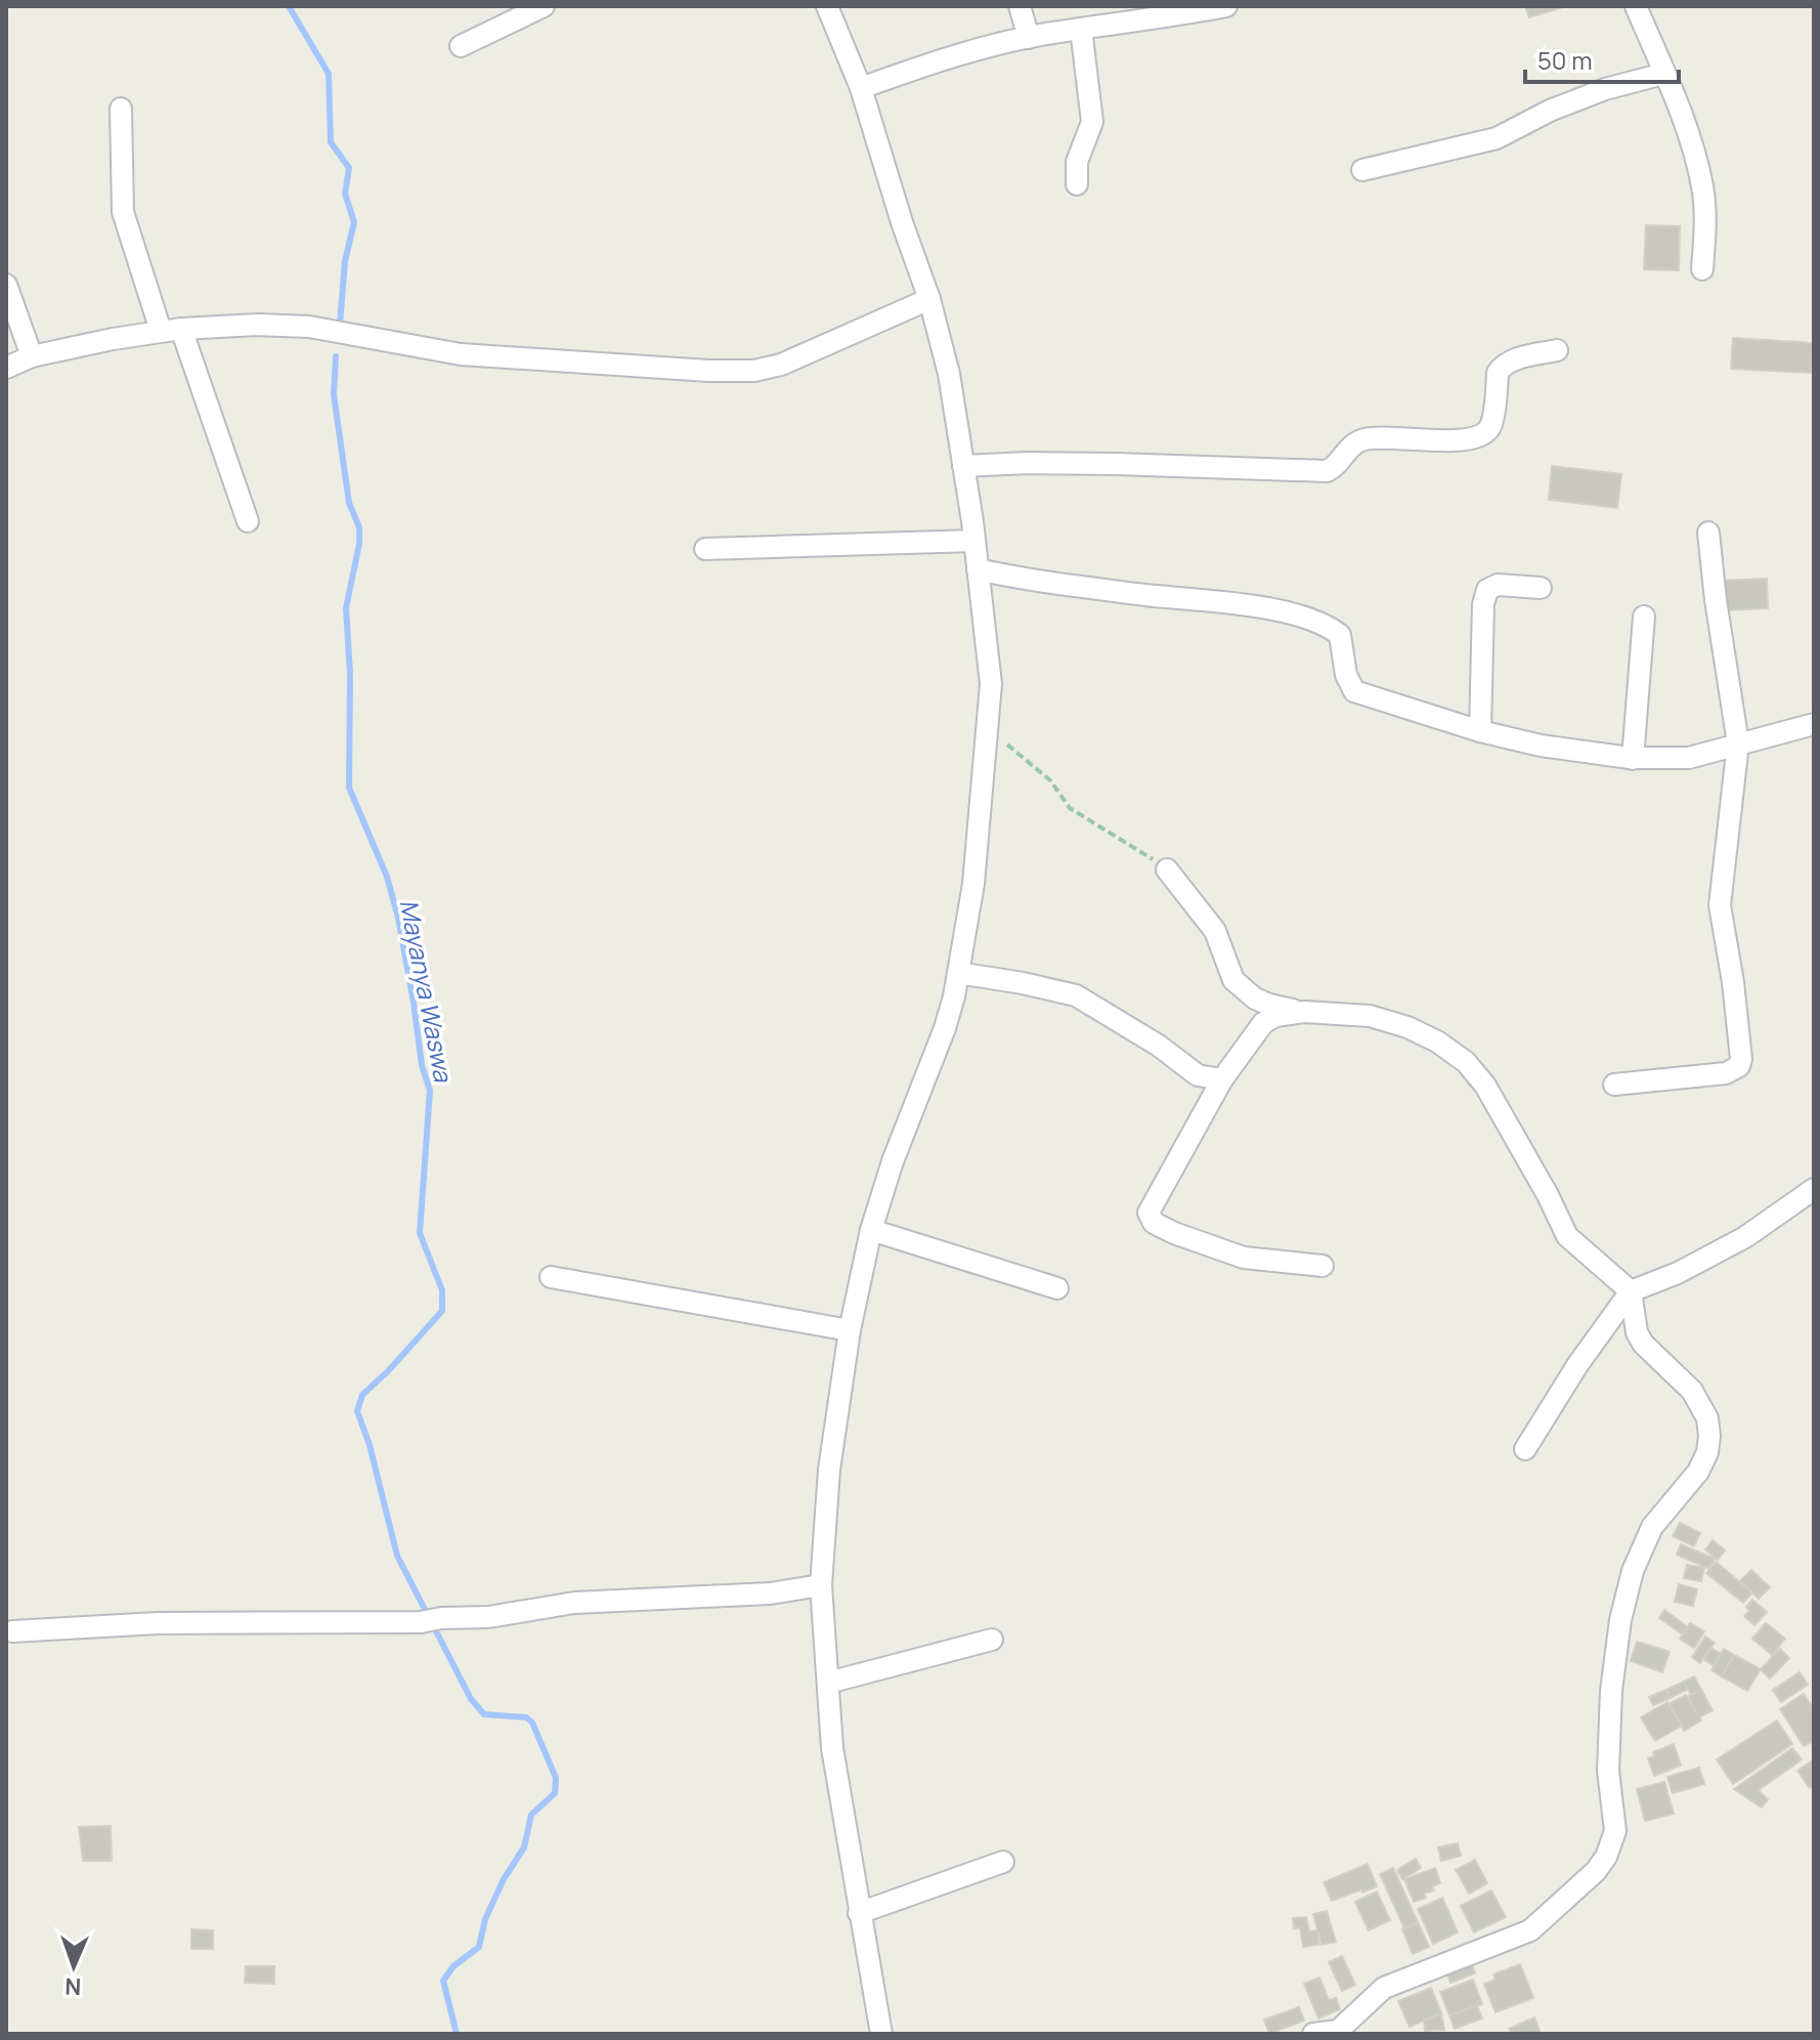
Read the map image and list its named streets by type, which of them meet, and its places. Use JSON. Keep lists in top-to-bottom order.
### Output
{
  "water": ["Mayanya Waswa"],
  "scale_bar": "50 m",
  "north": "bottom"
}
